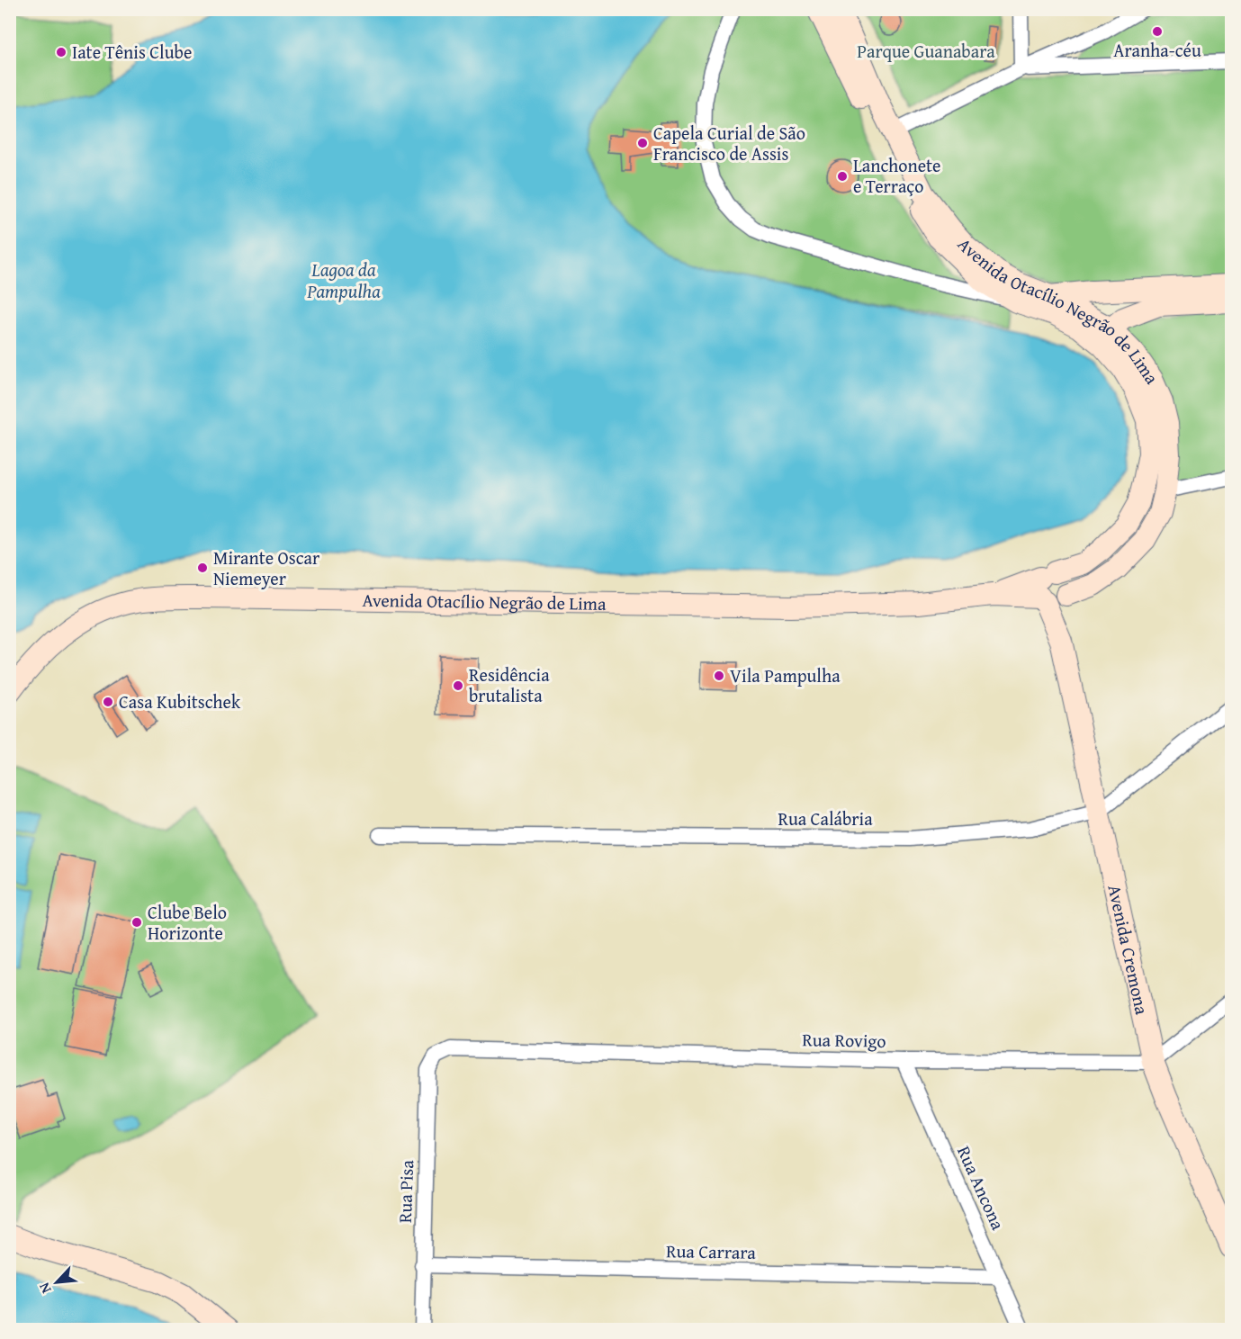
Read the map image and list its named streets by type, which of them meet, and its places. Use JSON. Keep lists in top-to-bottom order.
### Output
{
  "streets": {
    "street": [
      "Avenida Otacílio Negrão de Lima",
      "Rua Calábria",
      "Avenida Cremona",
      "Rua Rovigo",
      "Rua Ancona",
      "Rua Pisa",
      "Rua Carrara"
    ]
  },
  "crossings": [
    ["Avenida Otacílio Negrão de Lima", "Avenida Cremona"],
    ["Rua Calábria", "Avenida Cremona"],
    ["Avenida Cremona", "Rua Rovigo"],
    ["Rua Rovigo", "Rua Ancona"],
    ["Rua Rovigo", "Rua Pisa"],
    ["Rua Ancona", "Rua Carrara"],
    ["Rua Pisa", "Rua Carrara"]
  ],
  "water": ["Lagoa da Pampulha"],
  "parks": ["Parque Guanabara"],
  "places": [
    "Aranha-céu",
    "Iate Tênis Clube",
    "Capela Curial de São Francisco de Assis",
    "Lanchonete e Terraço",
    "Mirante Oscar Niemeyer",
    "Vila Pampulha",
    "Residência brutalista",
    "Casa Kubitschek",
    "Clube Belo Horizonte"
  ],
  "north": "bottom left"
}
